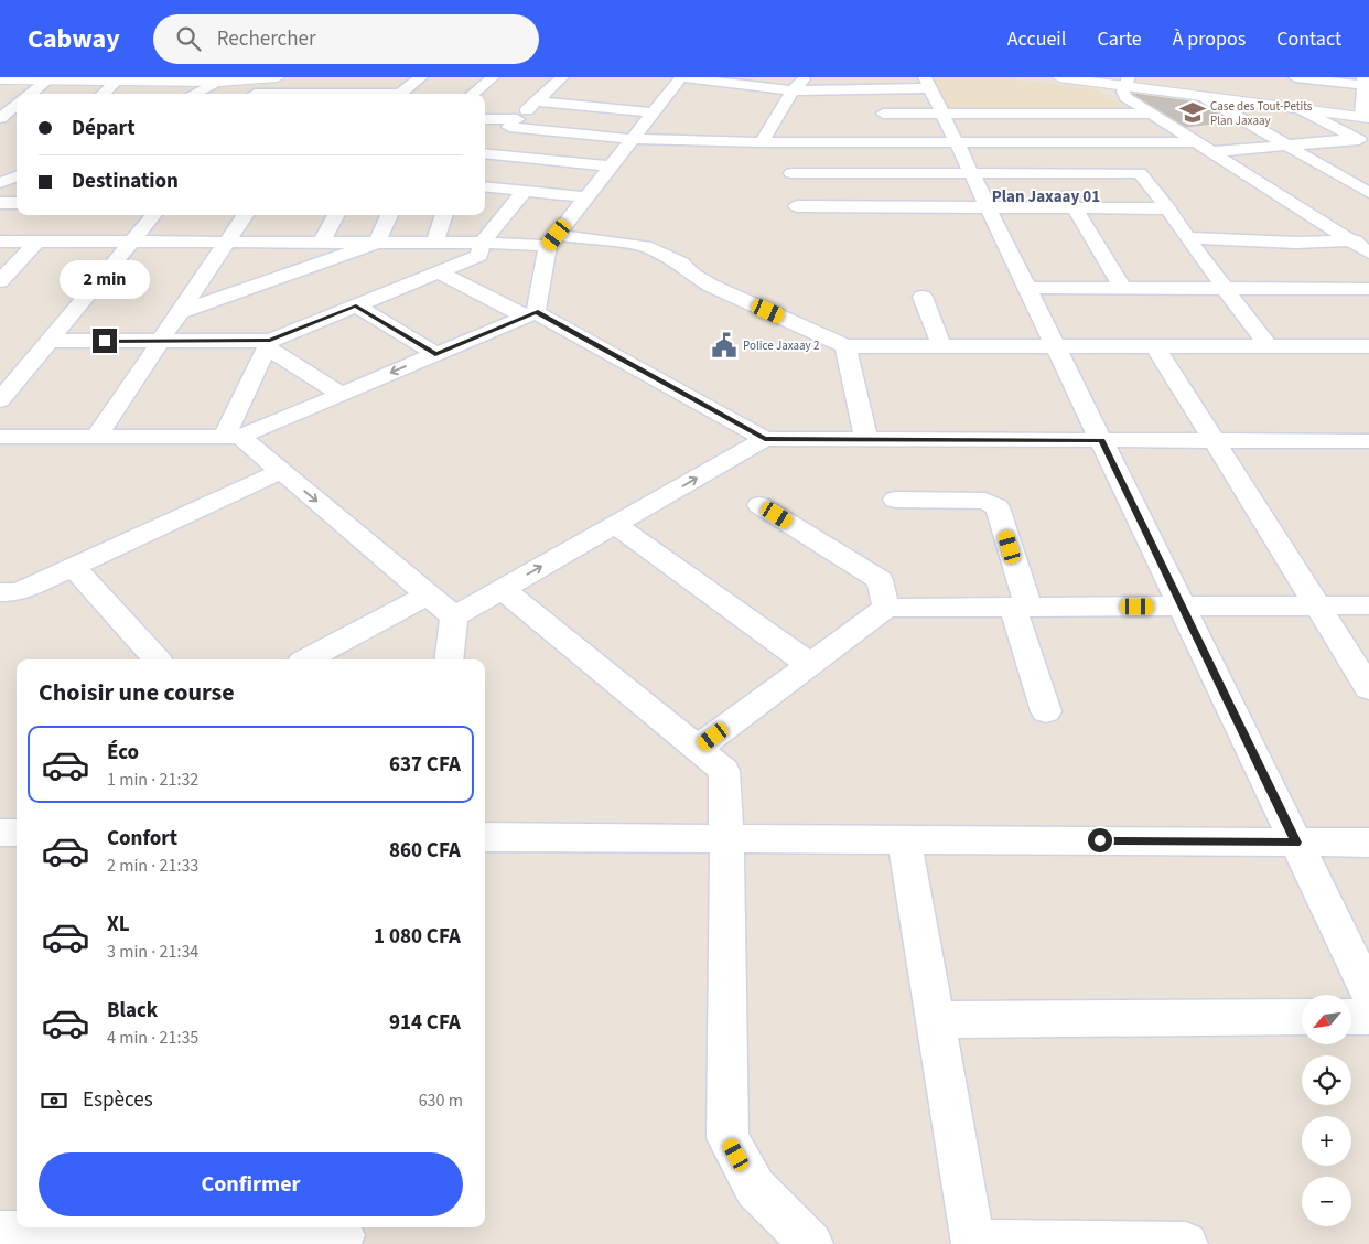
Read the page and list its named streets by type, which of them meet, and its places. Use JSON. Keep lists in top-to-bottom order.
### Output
{
  "districts": ["Plan Jaxaay 01"],
  "places": {
    "school or university": ["Case des Tout-Petits Plan Jaxaay"],
    "public building": ["Police Jaxaay 2"]
  },
  "north": "bottom left",
  "page": {
    "header": "Cabway",
    "search": "Rechercher",
    "nav": [
      "Accueil",
      "Carte",
      "À propos",
      "Contact"
    ],
    "banner": ["Départ", "Destination"],
    "bubble": "2 min",
    "heading": "Choisir une course",
    "list": [
      {
        "name": "Éco",
        "note": "1 min · 21:32",
        "value": "637 CFA"
      },
      {
        "name": "Confort",
        "note": "2 min · 21:33",
        "value": "860 CFA"
      },
      {
        "name": "XL",
        "note": "3 min · 21:34",
        "value": "1 080 CFA"
      },
      {
        "name": "Black",
        "note": "4 min · 21:35",
        "value": "914 CFA"
      }
    ],
    "map_buttons": ["+", "−"],
    "pay": ["Espèces", "630 m"],
    "buttons": "Confirmer"
  }
}
